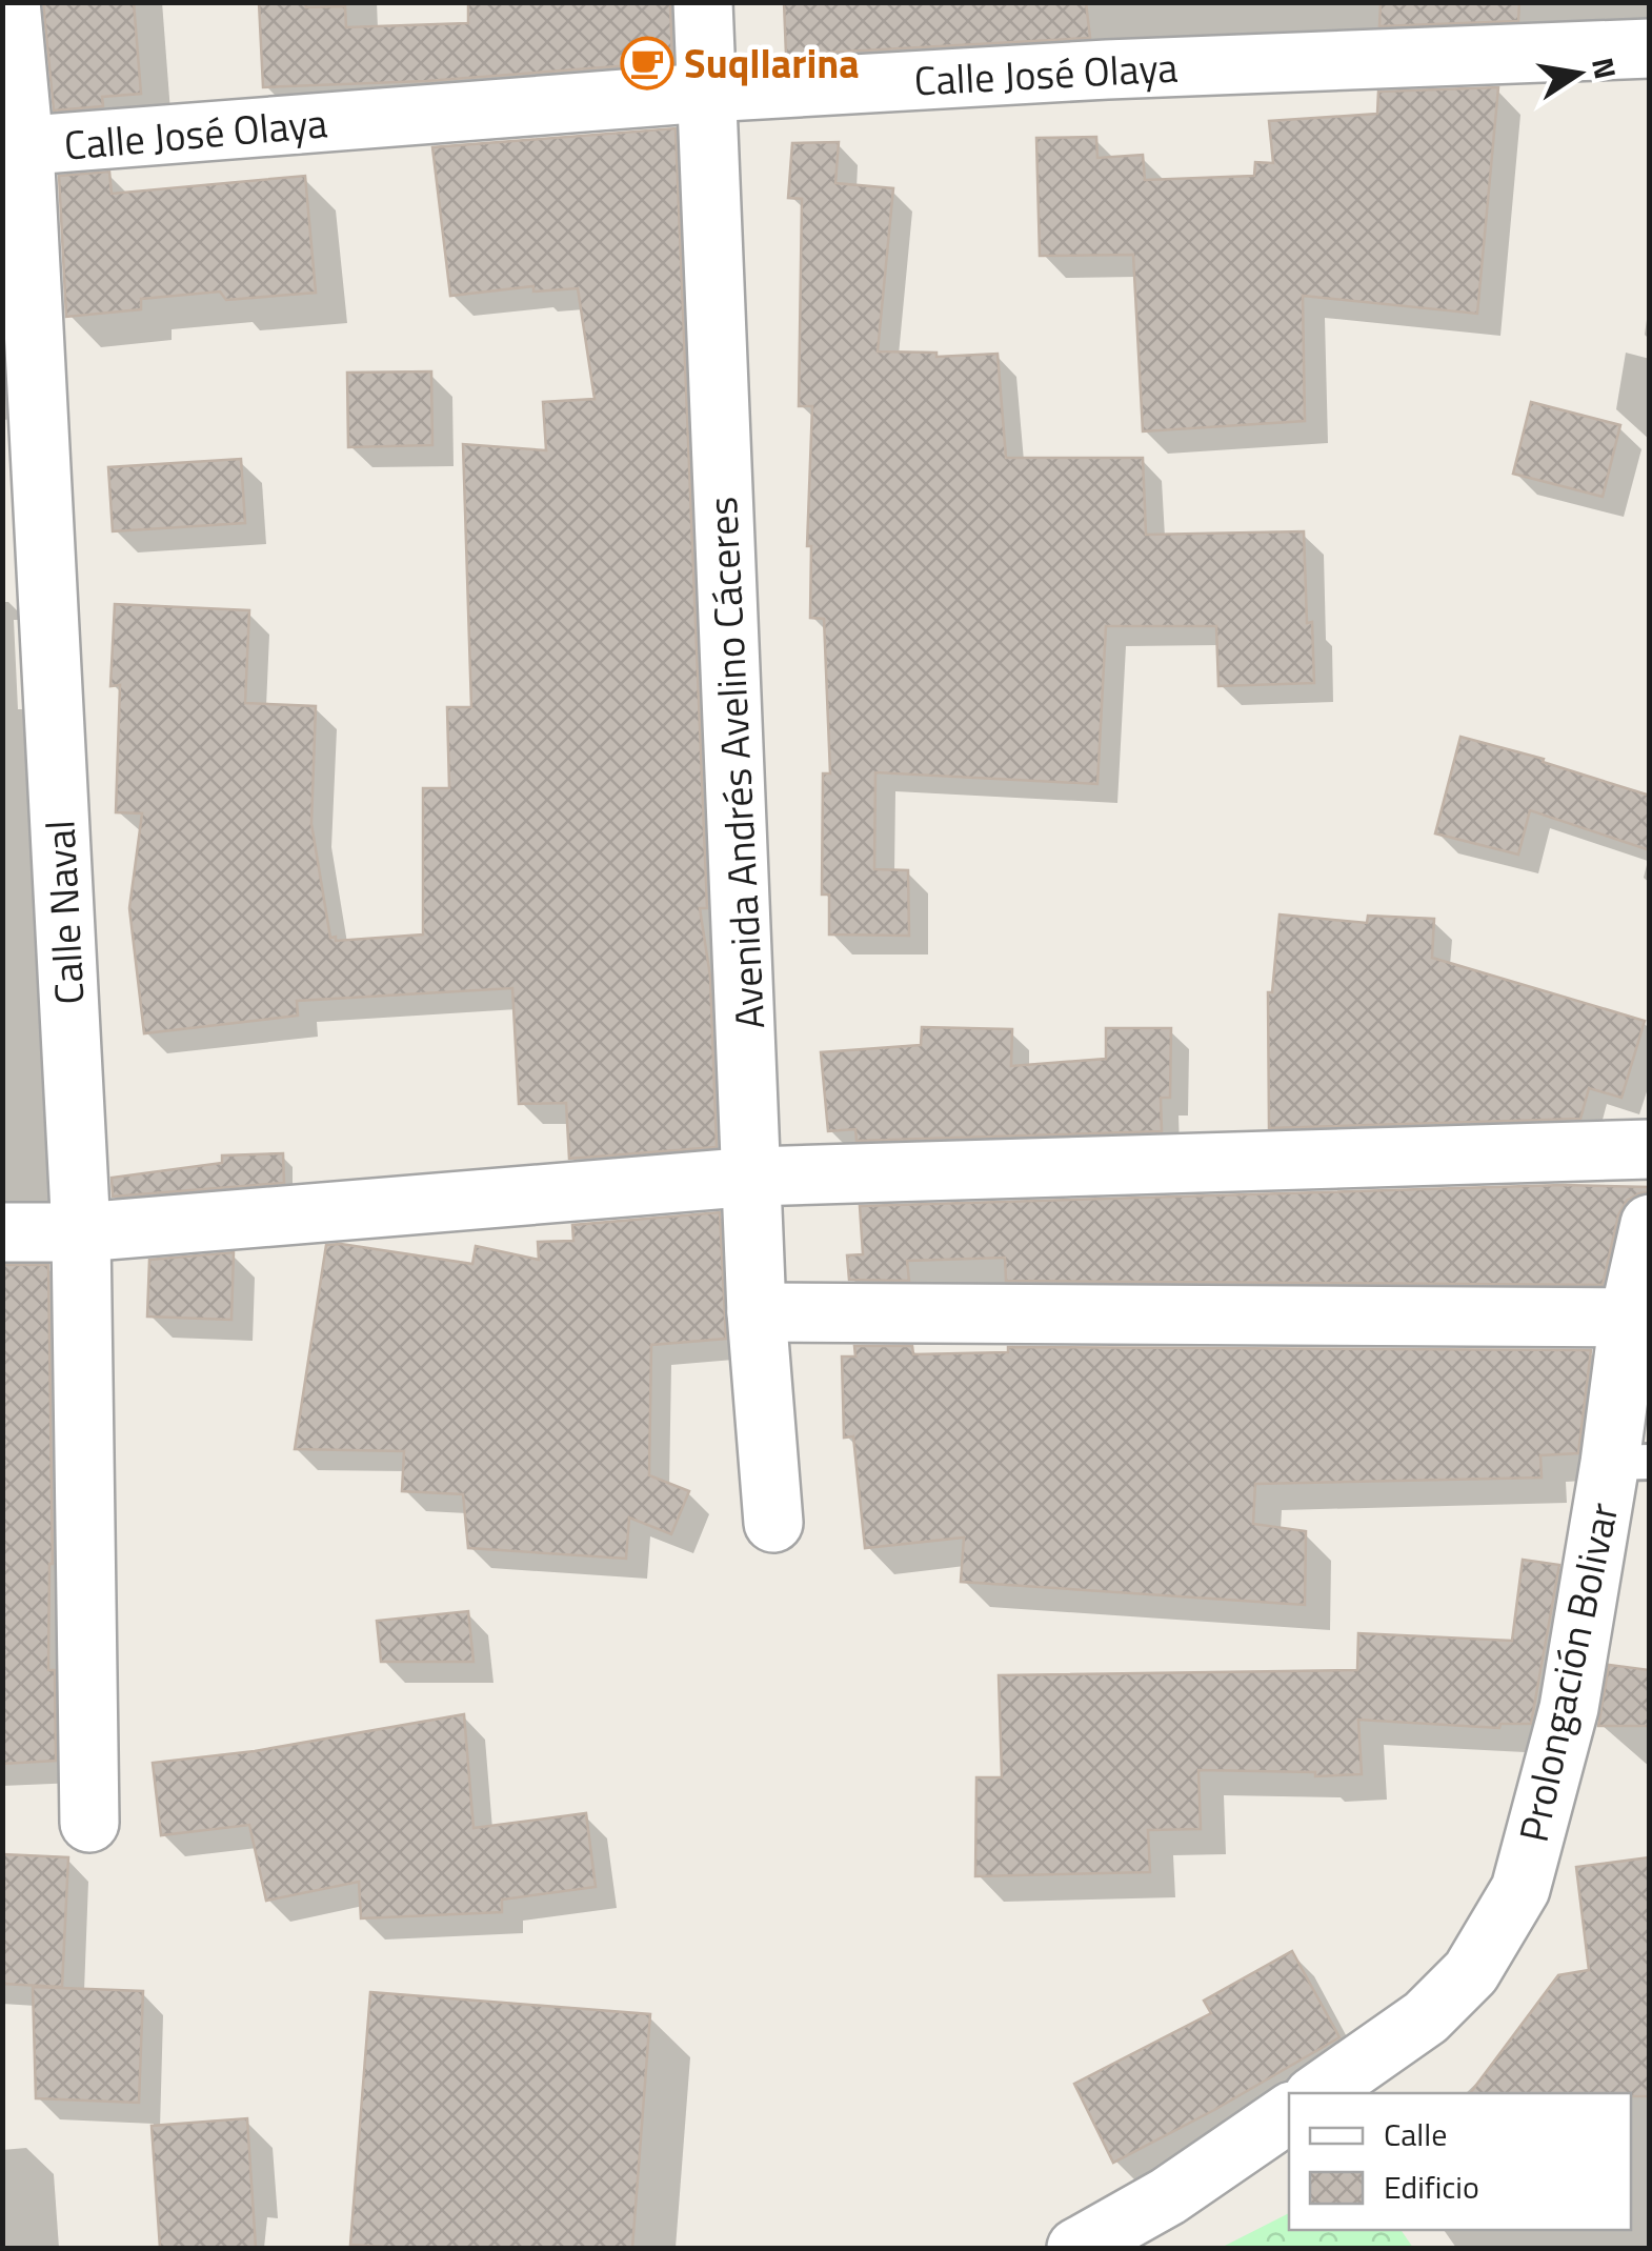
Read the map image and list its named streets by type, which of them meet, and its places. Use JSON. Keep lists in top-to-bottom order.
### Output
{
  "streets": {
    "street": [
      "Calle José Olaya",
      "Avenida Andrés Avelino Cáceres",
      "Calle Naval",
      "Prolongación Bolivar"
    ]
  },
  "crossings": [
    ["Calle José Olaya", "Avenida Andrés Avelino Cáceres"],
    ["Calle José Olaya", "Calle Naval"]
  ],
  "places": {
    "cafe": ["Suqllarina"]
  },
  "legend": ["Calle", "Edificio"],
  "north": "right"
}
